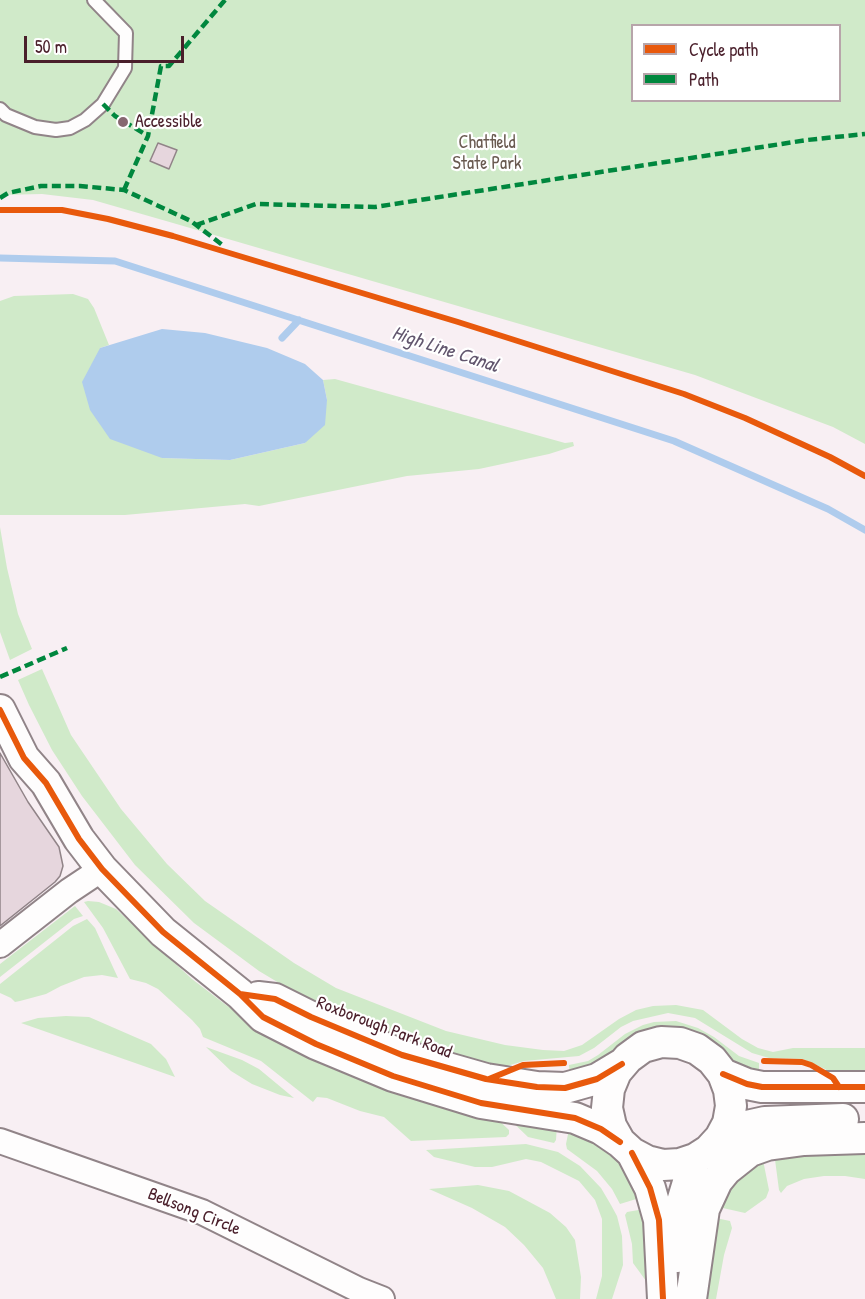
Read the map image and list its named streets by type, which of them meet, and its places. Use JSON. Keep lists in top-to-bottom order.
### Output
{
  "streets": {
    "street": ["Roxborough Park Road", "Bellsong Circle"]
  },
  "water": ["High Line Canal"],
  "parks": ["Chatfield State Park"],
  "places": ["Accessible"],
  "legend": ["Cycle path", "Path"],
  "scale_bar": "50 m"
}
